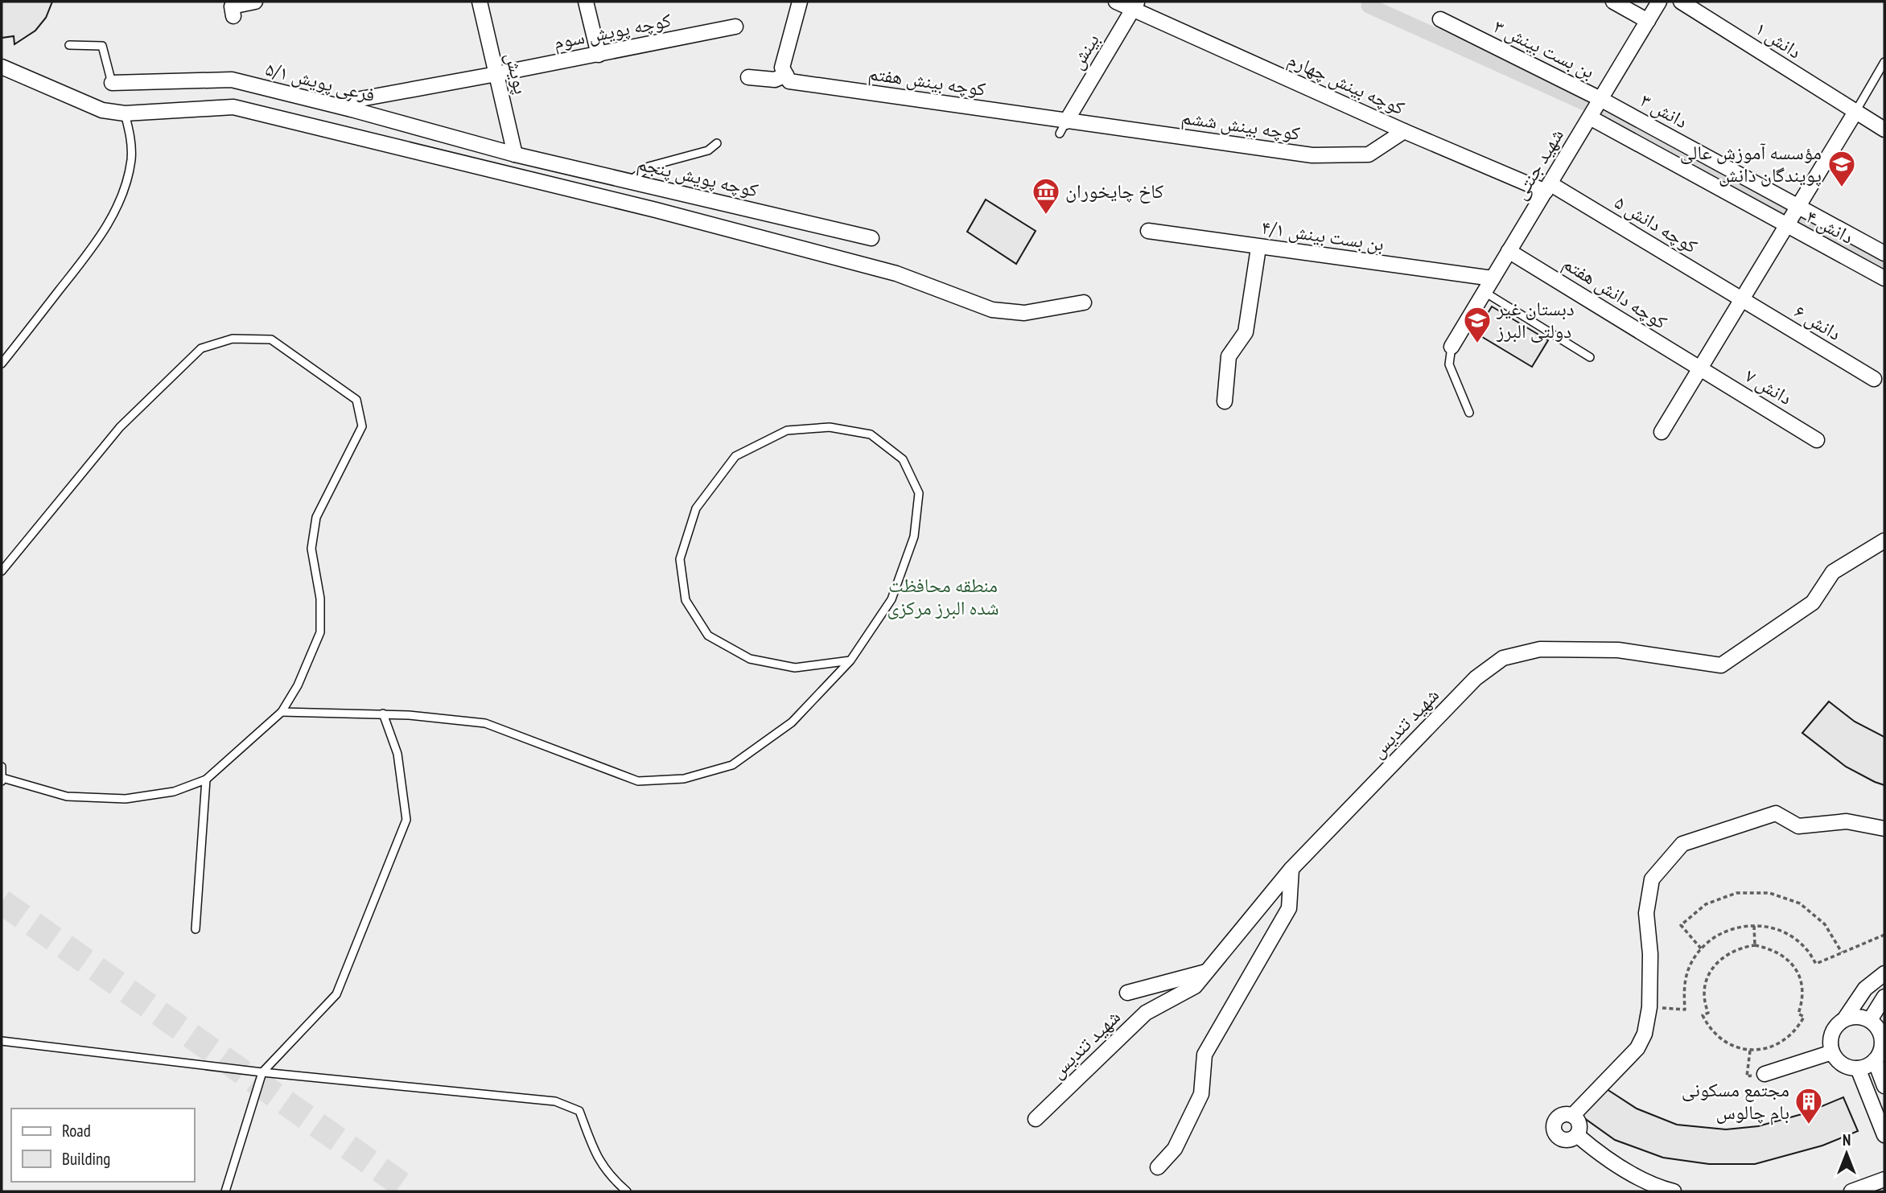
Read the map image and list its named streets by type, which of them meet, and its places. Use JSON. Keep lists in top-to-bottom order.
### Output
{
  "streets": {
    "street": [
      "کوچه پویش سوم",
      "دانش ۱",
      "بن بست بینش ۳",
      "بینش",
      "پویش",
      "کوچه بینش هفتم",
      "فرعی پویش ۵/۱",
      "کوچه بینش چهارم",
      "دانش ۳",
      "کوچه بینش ششم",
      "شهید جنتی",
      "کوچه پویش پنجم",
      "کوچه دانش ۵",
      "دانش ۴",
      "بن بست بینش ۴/۱",
      "کوچه دانش هفتم",
      "دانش ۶",
      "دانش ۷",
      "شهید تندیس"
    ]
  },
  "crossings": [
    ["کوچه پویش سوم", "پویش"],
    ["کوچه پویش سوم", "فرعی پویش ۵/۱"],
    ["بن بست بینش ۳", "دانش ۳"],
    ["بن بست بینش ۳", "شهید جنتی"],
    ["بینش", "کوچه بینش هفتم"],
    ["بینش", "کوچه بینش چهارم"],
    ["بینش", "کوچه بینش ششم"],
    ["پویش", "فرعی پویش ۵/۱"],
    ["پویش", "کوچه پویش پنجم"],
    ["کوچه بینش هفتم", "کوچه بینش ششم"],
    ["فرعی پویش ۵/۱", "کوچه پویش پنجم"],
    ["کوچه بینش چهارم", "کوچه بینش ششم"],
    ["کوچه بینش چهارم", "شهید جنتی"],
    ["کوچه بینش چهارم", "کوچه دانش ۵"],
    ["دانش ۳", "شهید جنتی"],
    ["دانش ۳", "دانش ۴"],
    ["شهید جنتی", "کوچه دانش ۵"],
    ["شهید جنتی", "بن بست بینش ۴/۱"],
    ["شهید جنتی", "کوچه دانش هفتم"],
    ["کوچه دانش ۵", "دانش ۶"],
    ["کوچه دانش هفتم", "دانش ۷"]
  ],
  "parks": ["منطقه محافظت شده البرز مرکزی"],
  "places": {
    "school or university": ["مؤسسه آموزش عالی پویندگان دانش", "دبستان غیر دولتی البرز"],
    "museum": ["کاخ چایخوران"],
    "building": ["مجتمع مسکونی بام چالوس"]
  },
  "legend": ["Road", "Building"],
  "north": "top"
}
